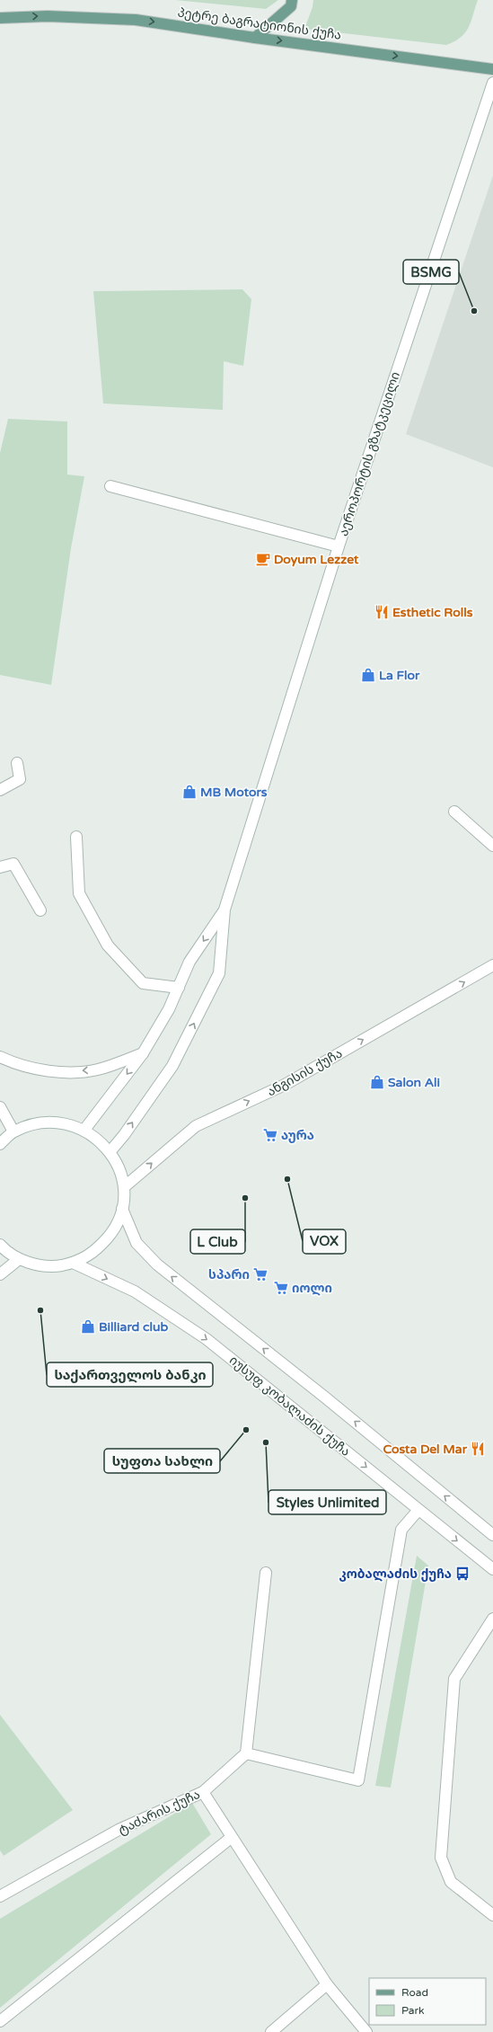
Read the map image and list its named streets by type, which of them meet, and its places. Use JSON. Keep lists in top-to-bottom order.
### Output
{
  "streets": {
    "main road": [
      "პეტრე ბაგრატიონის ქუჩა",
      "აეროპორტის გზატკეცილი",
      "ანგისის ქუჩა",
      "იუსუფ კობალაძის ქუჩა",
      "ტაძარის ქუჩა"
    ]
  },
  "one_way": ["პეტრე ბაგრატიონის ქუჩა", "ანგისის ქუჩა"],
  "places": {
    "other": [
      "BSMG",
      "VOX",
      "L Club",
      "საქართველოს ბანკი",
      "სუფთა სახლი",
      "Styles Unlimited"
    ],
    "cafe": ["Doyum Lezzet"],
    "restaurant": ["Esthetic Rolls", "Costa Del Mar"],
    "shop": [
      "La Flor",
      "MB Motors",
      "Salon Ali",
      "Billiard club"
    ],
    "supermarket": ["აურა", "სპარი", "იოლი"],
    "bus stop": ["კობალაძის ქუჩა"]
  },
  "legend": ["Road", "Park"]
}
